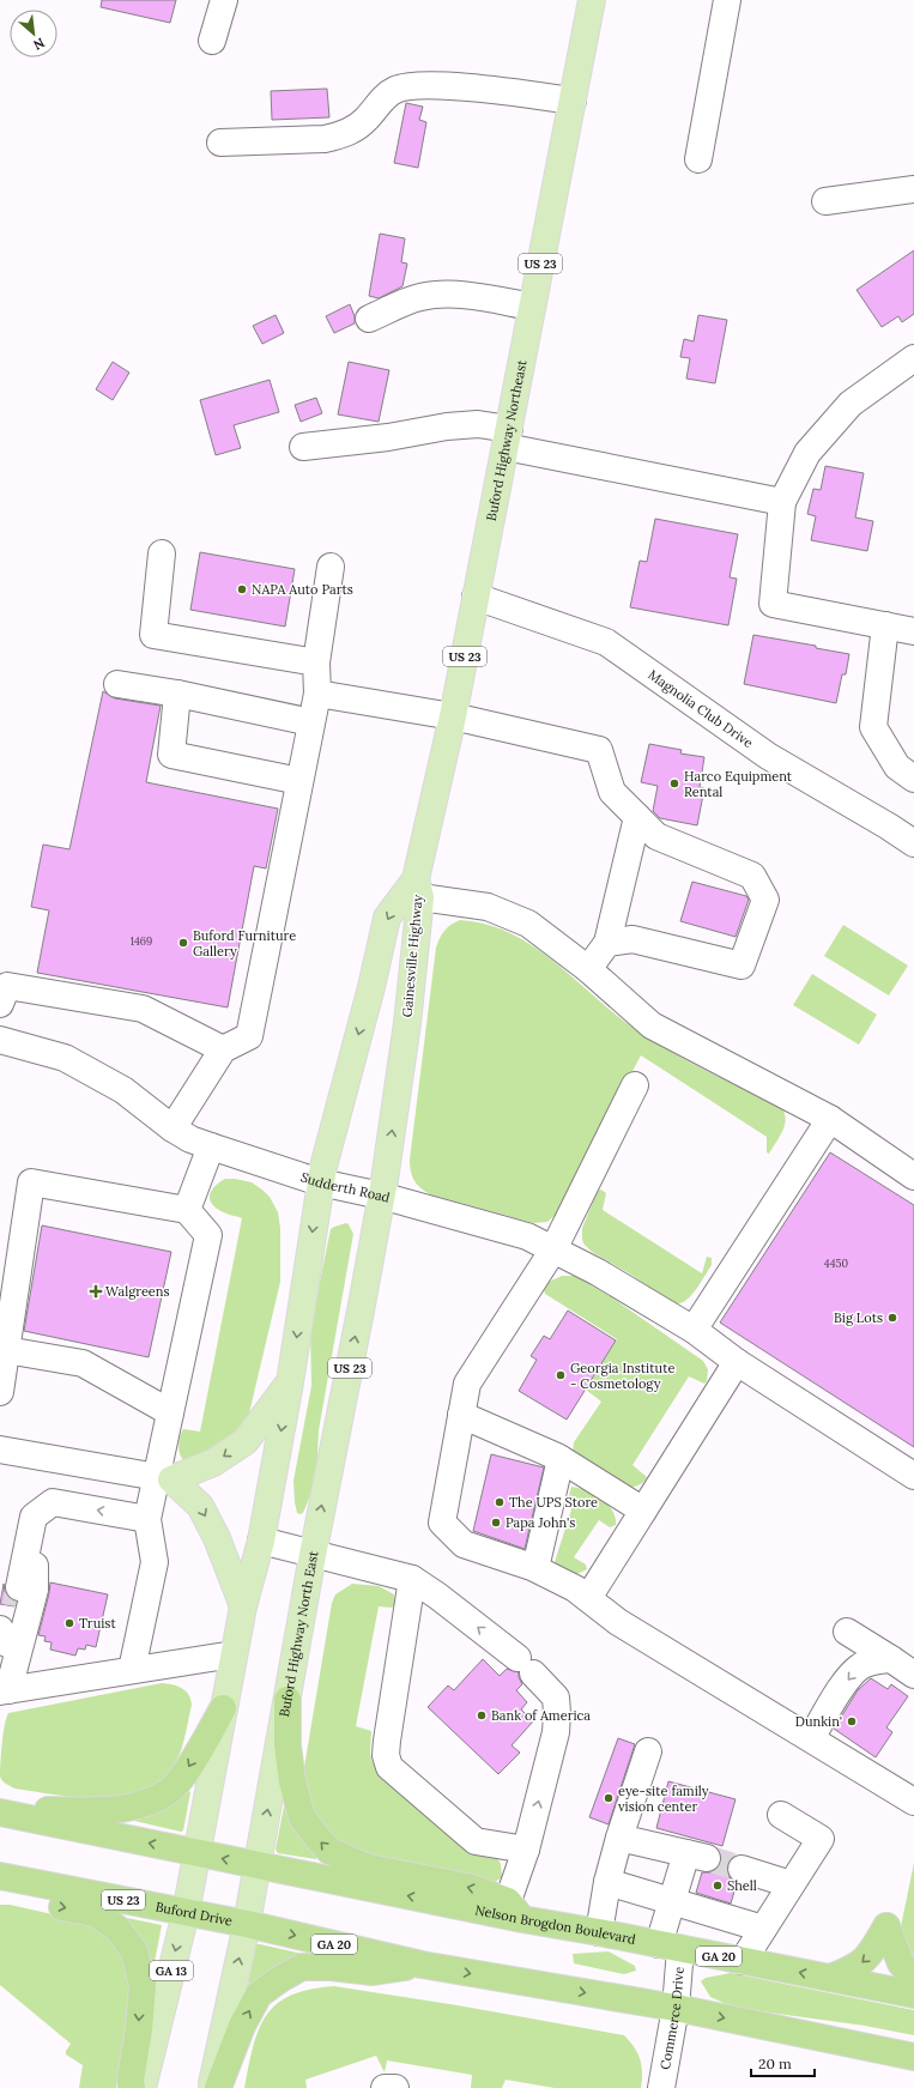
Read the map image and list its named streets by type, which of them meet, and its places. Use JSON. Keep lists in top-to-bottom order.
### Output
{
  "streets": {
    "highway": [
      "US 23",
      "Buford Drive",
      "Nelson Brogdon Boulevard",
      "GA 20"
    ],
    "main road": [
      "Buford Highway Northeast",
      "Gainesville Highway",
      "Buford Highway North East",
      "GA 13"
    ],
    "street": ["Magnolia Club Drive", "Sudderth Road", "Commerce Drive"]
  },
  "crossings": [
    ["US 23", "Gainesville Highway"],
    ["US 23", "Sudderth Road"],
    ["US 23", "Nelson Brogdon Boulevard"],
    ["US 23", "GA 13"],
    ["Buford Highway Northeast", "Magnolia Club Drive"],
    ["Buford Highway Northeast", "Gainesville Highway"],
    ["Gainesville Highway", "Sudderth Road"],
    ["Gainesville Highway", "Buford Highway North East"],
    ["Sudderth Road", "Buford Highway North East"],
    ["Buford Highway North East", "Buford Drive"],
    ["Buford Highway North East", "Nelson Brogdon Boulevard"],
    ["Buford Highway North East", "GA 20"],
    ["Buford Drive", "GA 20"],
    ["Buford Drive", "GA 13"],
    ["Nelson Brogdon Boulevard", "GA 13"],
    ["Nelson Brogdon Boulevard", "Commerce Drive"],
    ["GA 20", "Commerce Drive"]
  ],
  "places": {
    "other": [
      "NAPA Auto Parts",
      "Harco Equipment Rental",
      "Buford Furniture Gallery",
      "Big Lots",
      "Georgia Institute - Cosmetology",
      "The UPS Store",
      "Papa John's",
      "Truist",
      "Bank of America",
      "Dunkin'",
      "eye-site family vision center",
      "Shell"
    ],
    "health": ["Walgreens"]
  },
  "house_numbers": ["1469", "4450"],
  "scale_bar": "20 m",
  "north": "bottom right"
}
